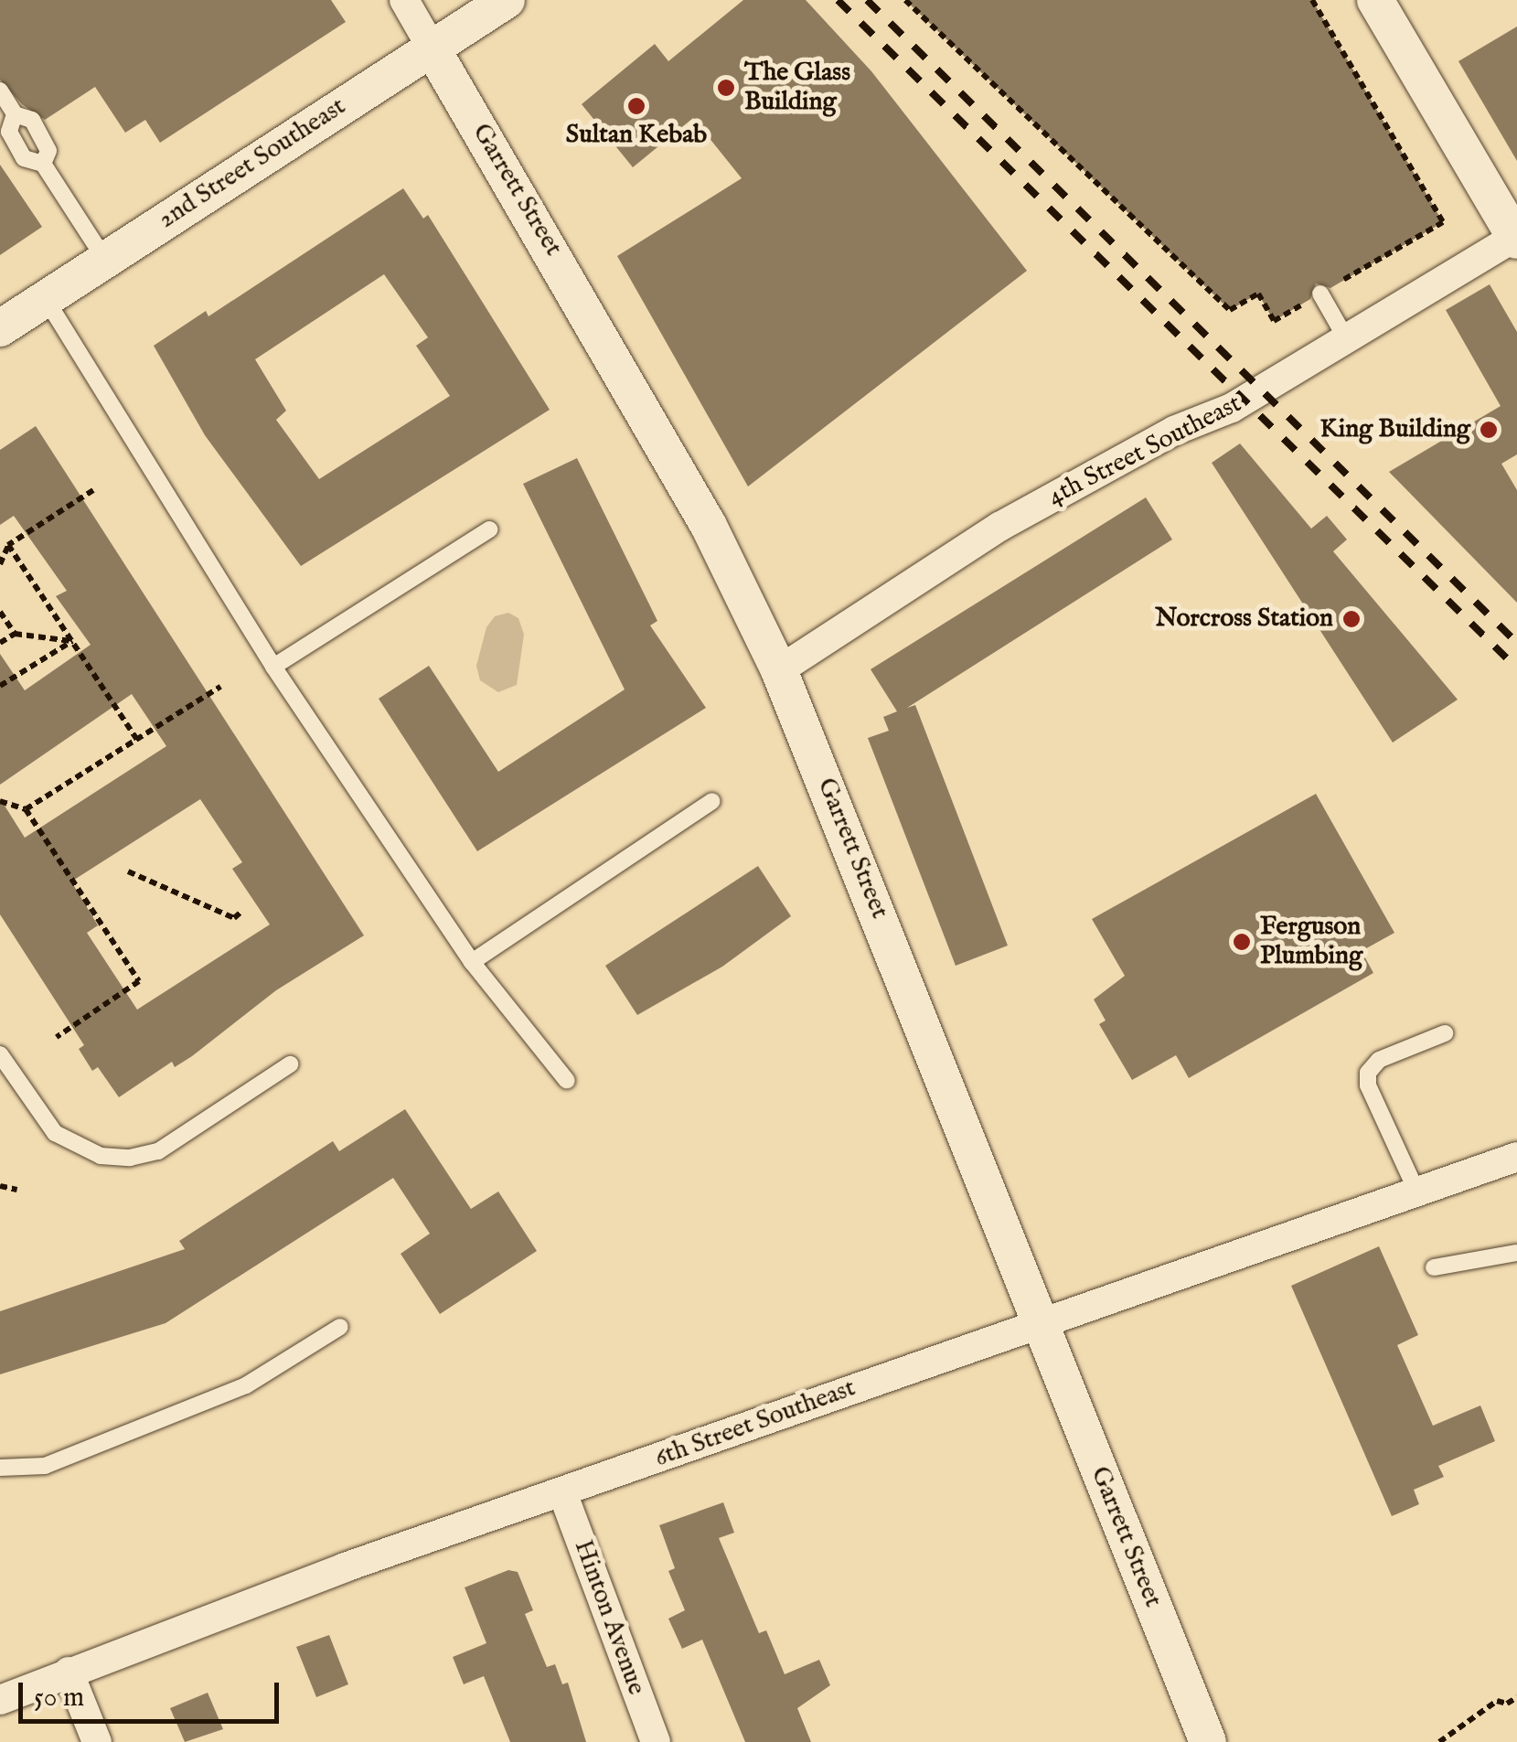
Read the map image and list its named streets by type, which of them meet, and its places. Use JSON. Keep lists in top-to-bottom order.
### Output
{
  "streets": {
    "street": [
      "2nd Street Southeast",
      "Garrett Street",
      "4th Street Southeast",
      "6th Street Southeast",
      "Hinton Avenue"
    ]
  },
  "crossings": [
    ["2nd Street Southeast", "Garrett Street"],
    ["Garrett Street", "4th Street Southeast"],
    ["Garrett Street", "6th Street Southeast"],
    ["6th Street Southeast", "Hinton Avenue"]
  ],
  "places": [
    "The Glass Building",
    "Sultan Kebab",
    "King Building",
    "Norcross Station",
    "Ferguson Plumbing"
  ],
  "scale_bar": "50 m"
}
